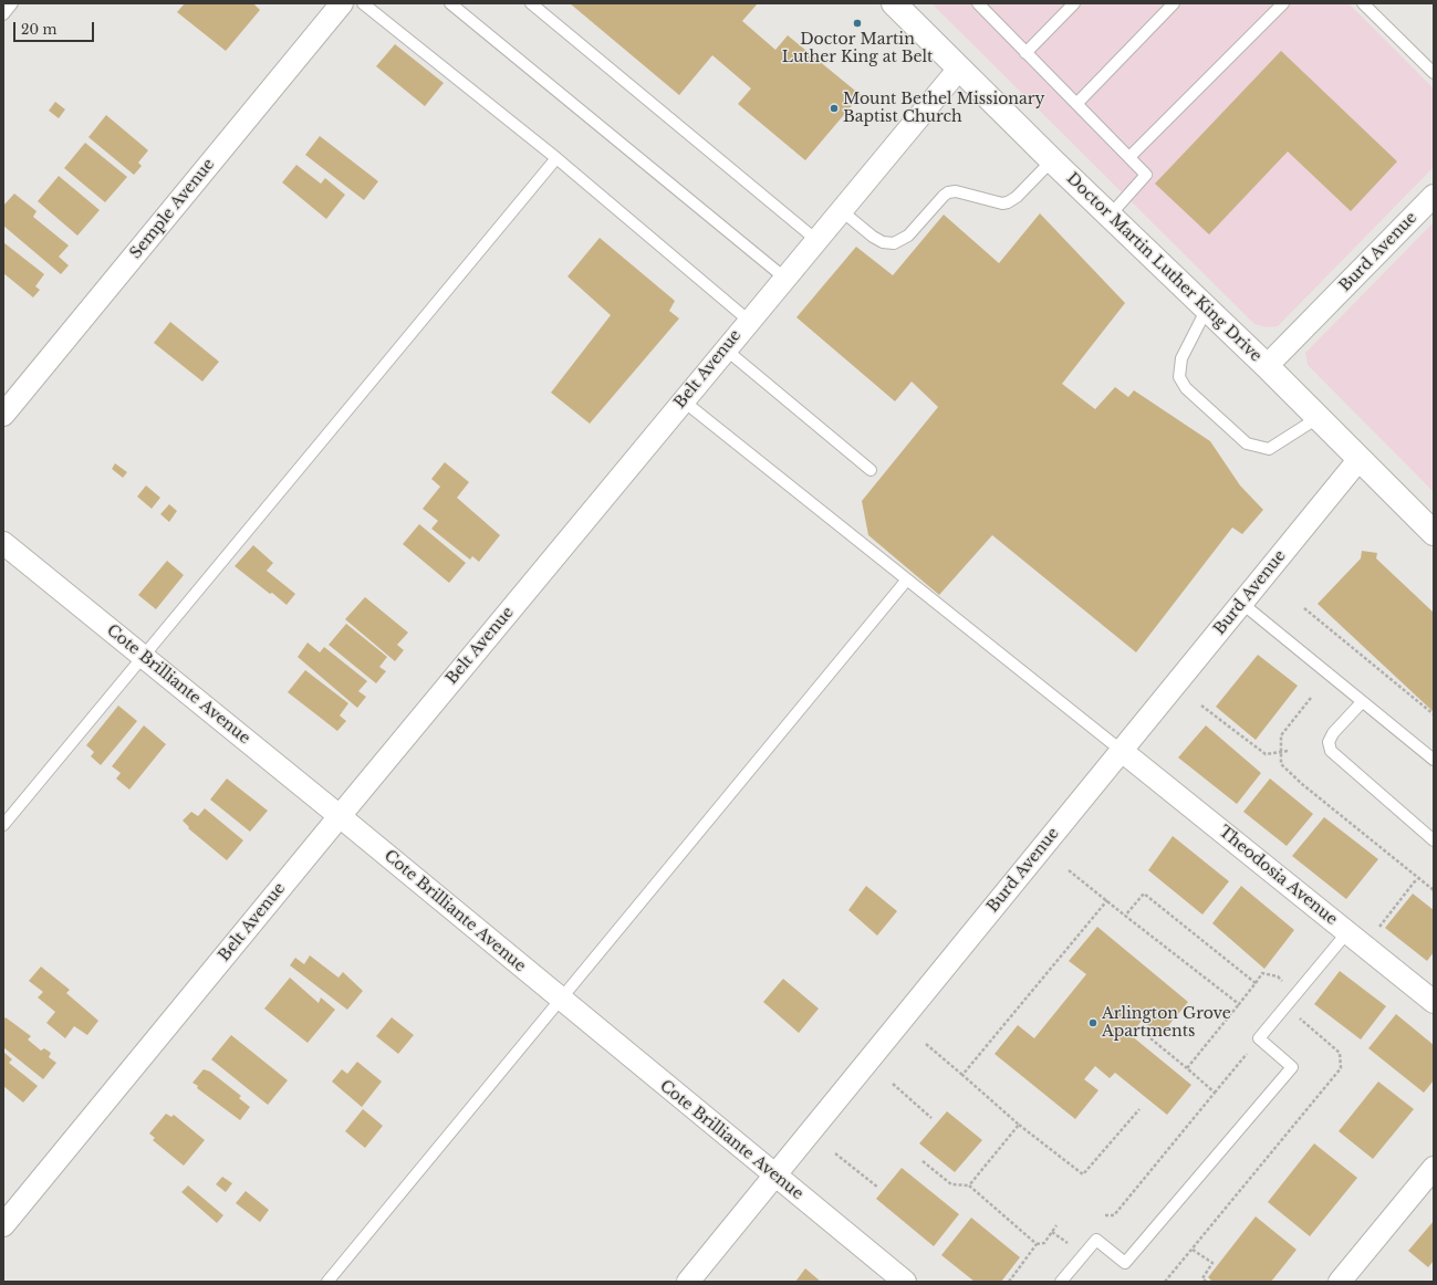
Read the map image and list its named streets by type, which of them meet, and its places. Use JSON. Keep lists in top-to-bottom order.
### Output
{
  "streets": {
    "main road": ["Doctor Martin Luther King Drive"],
    "street": [
      "Semple Avenue",
      "Burd Avenue",
      "Belt Avenue",
      "Cote Brilliante Avenue",
      "Theodosia Avenue"
    ]
  },
  "crossings": [
    ["Burd Avenue", "Doctor Martin Luther King Drive"],
    ["Burd Avenue", "Cote Brilliante Avenue"],
    ["Burd Avenue", "Theodosia Avenue"],
    ["Doctor Martin Luther King Drive", "Belt Avenue"],
    ["Belt Avenue", "Cote Brilliante Avenue"]
  ],
  "places": ["Doctor Martin Luther King at Belt", "Mount Bethel Missionary Baptist Church", "Arlington Grove Apartments"],
  "scale_bar": "20 m"
}
